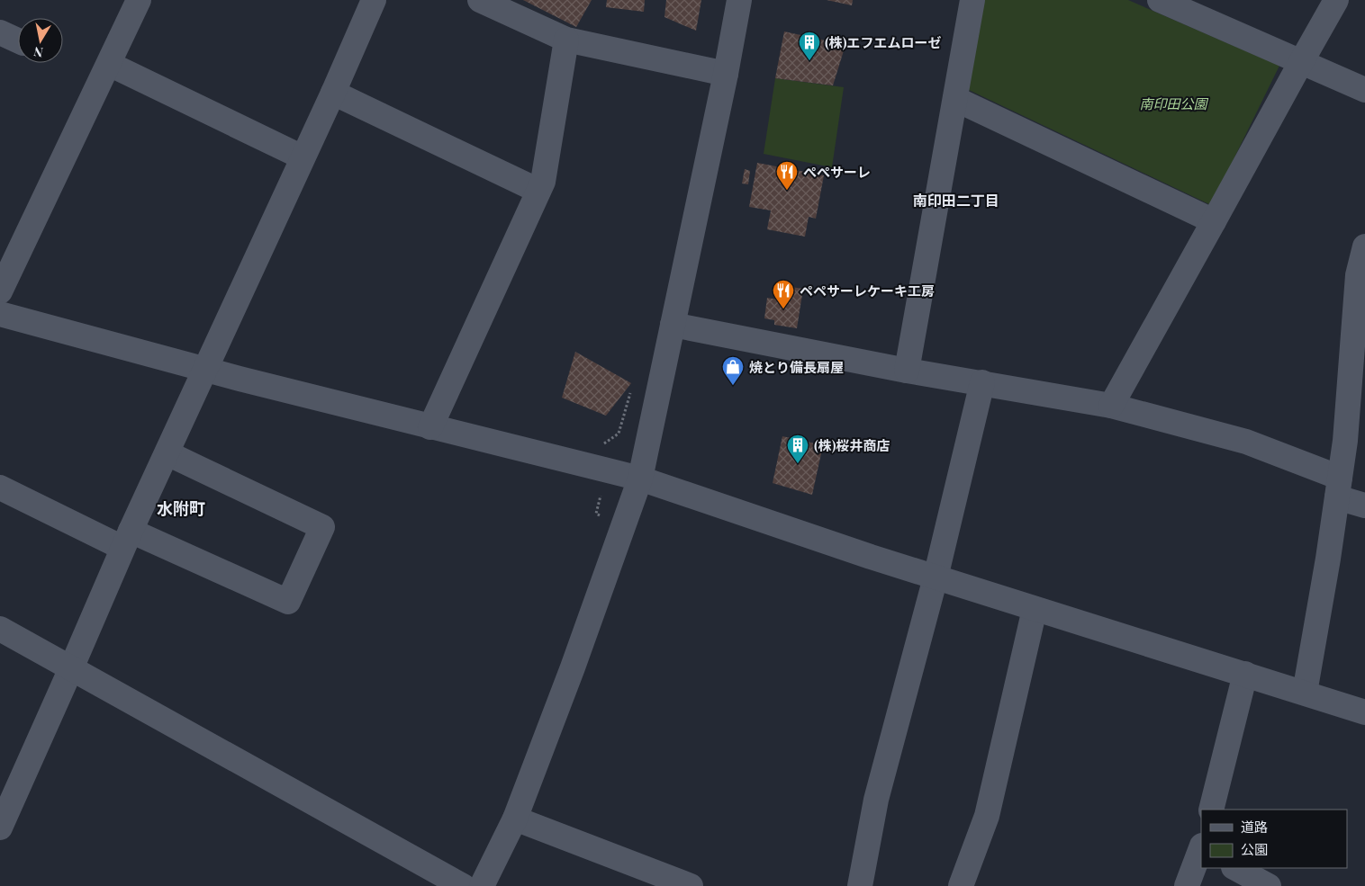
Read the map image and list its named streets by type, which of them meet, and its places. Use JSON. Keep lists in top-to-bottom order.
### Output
{
  "districts": ["南印田二丁目", "水附町"],
  "parks": ["南印田公園"],
  "places": {
    "building": ["(株)エフエムローゼ", "(株)桜井商店"],
    "restaurant": ["ぺぺサーレ", "ペペサーレケーキ工房"],
    "shop": ["焼とり備長扇屋"]
  },
  "legend": ["道路", "公園"],
  "north": "bottom"
}
